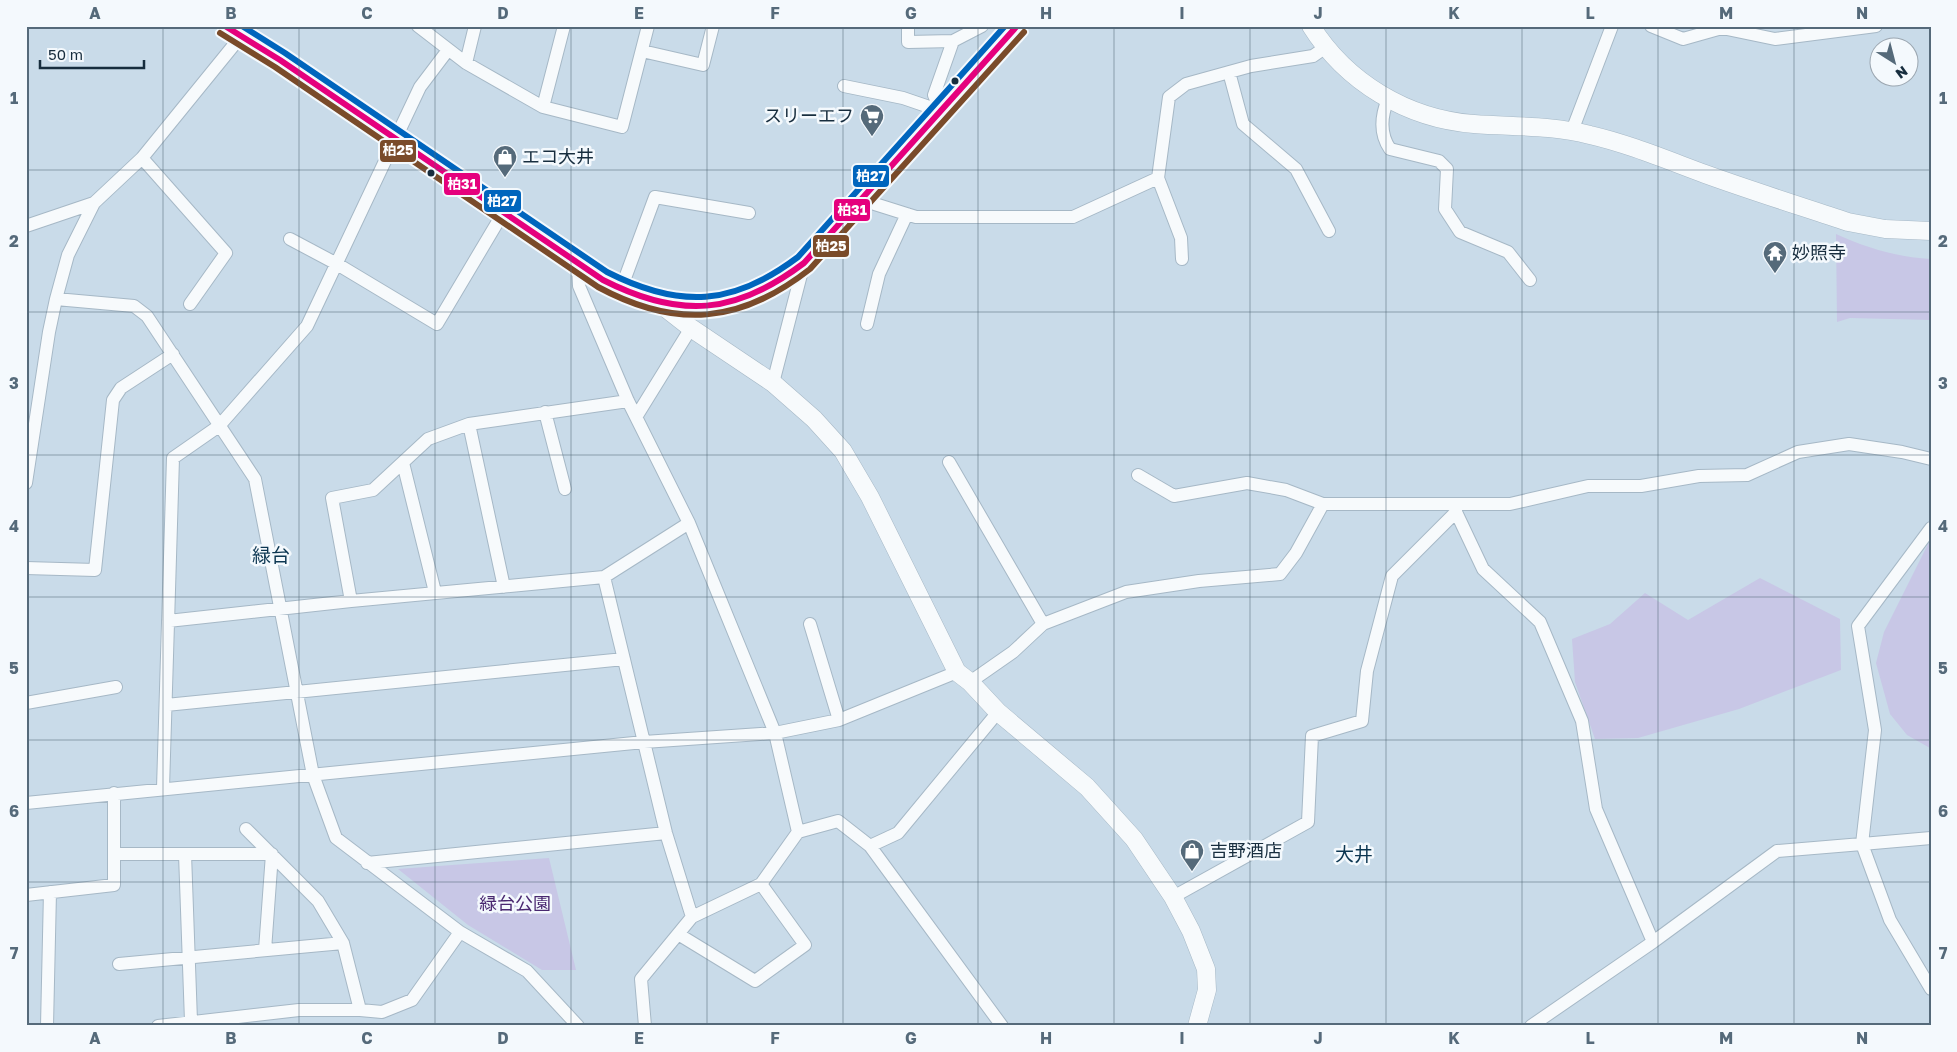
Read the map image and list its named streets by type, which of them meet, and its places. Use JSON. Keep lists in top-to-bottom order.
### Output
{
  "districts": ["緑台", "大井"],
  "parks": ["緑台公園"],
  "places": {
    "supermarket": ["スリーエフ"],
    "shop": ["エコ大井", "吉野酒店"],
    "temple": ["妙照寺"]
  },
  "lines": ["transit line 柏31", "transit line 柏27", "transit line 柏25"],
  "scale_bar": "50 m",
  "north": "bottom right",
  "grid": {
    "columns": [
      "A",
      "B",
      "C",
      "D",
      "E",
      "F",
      "G",
      "H",
      "I",
      "J",
      "K",
      "L",
      "M",
      "N"
    ],
    "rows": [
      "1",
      "2",
      "3",
      "4",
      "5",
      "6",
      "7"
    ]
  }
}
